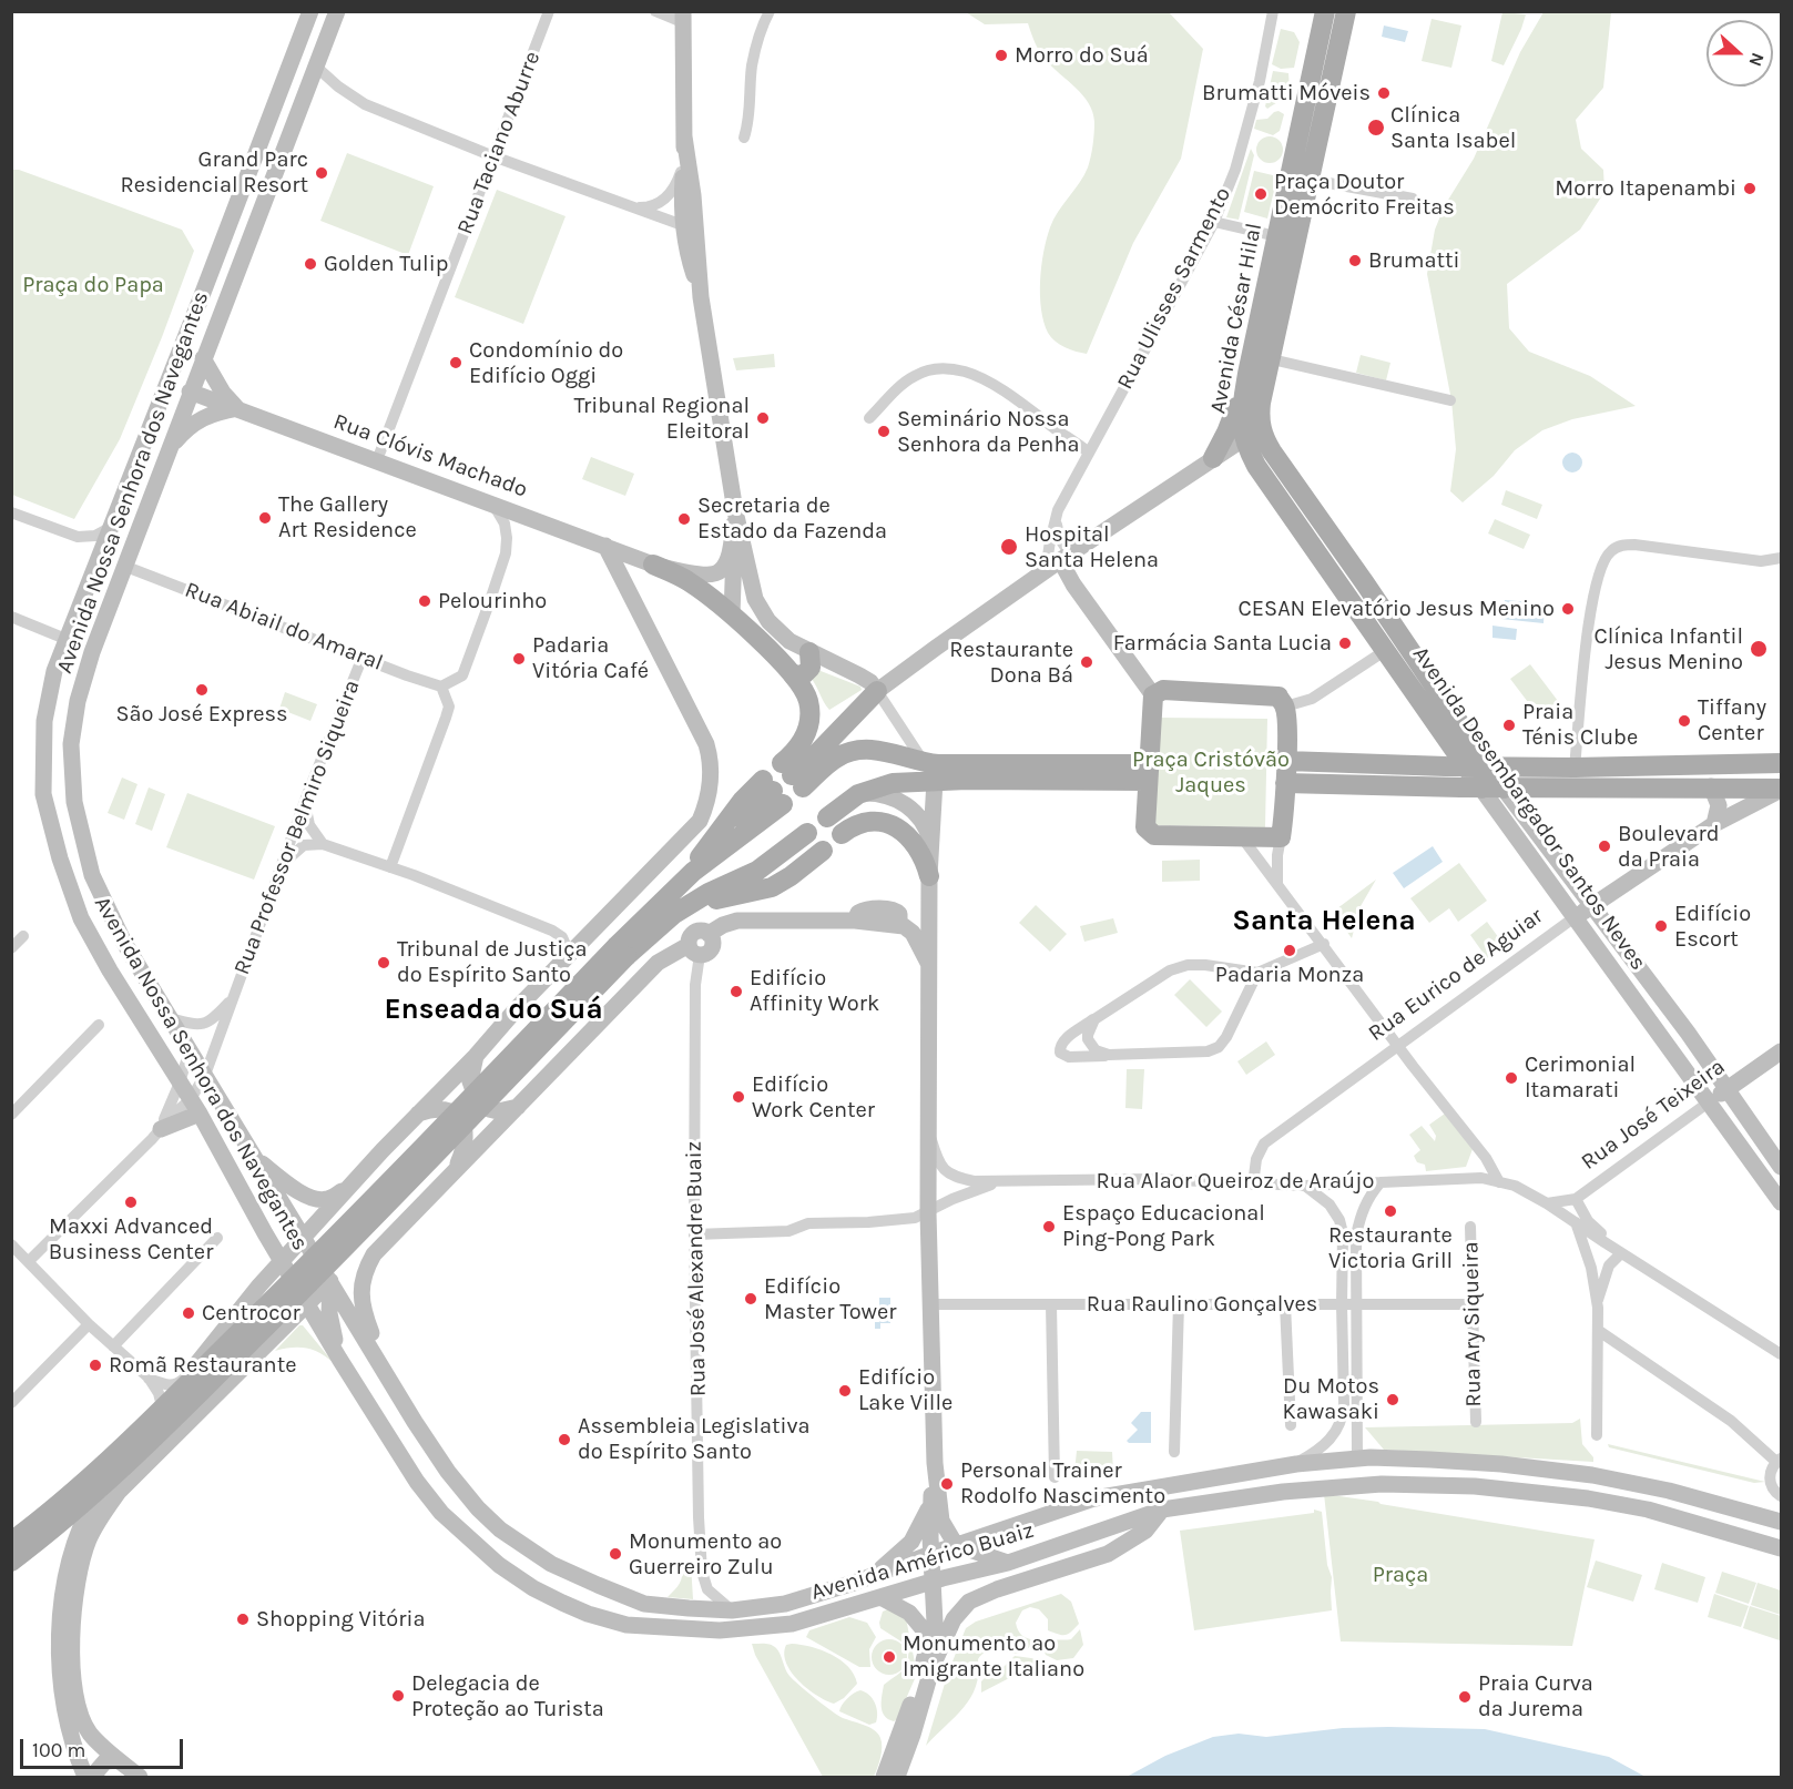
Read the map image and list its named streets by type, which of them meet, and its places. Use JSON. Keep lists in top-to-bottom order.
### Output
{
  "streets": {
    "main road": [
      "Avenida César Hilal",
      "Rua Clóvis Machado",
      "Avenida Nossa Senhora dos Navegantes",
      "Avenida Desembargador Santos Neves",
      "Rua Eurico de Aguiar",
      "Rua José Teixeira",
      "Avenida Américo Buaiz"
    ],
    "street": [
      "Rua Taciano Aburre",
      "Rua Ulisses Sarmento",
      "Rua Abiail do Amaral",
      "Rua Professor Belmiro Siqueira",
      "Rua Alaor Queiroz de Araújo",
      "Rua José Alexandre Buaiz",
      "Rua Raulino Gonçalves",
      "Rua Ary Siqueira"
    ]
  },
  "crossings": [
    ["Rua Taciano Aburre", "Rua Clóvis Machado"],
    ["Avenida César Hilal", "Avenida Desembargador Santos Neves"],
    ["Rua Clóvis Machado", "Avenida Nossa Senhora dos Navegantes"],
    ["Avenida Nossa Senhora dos Navegantes", "Rua Abiail do Amaral"],
    ["Avenida Nossa Senhora dos Navegantes", "Rua Professor Belmiro Siqueira"],
    ["Avenida Nossa Senhora dos Navegantes", "Avenida Américo Buaiz"],
    ["Rua Abiail do Amaral", "Rua Professor Belmiro Siqueira"],
    ["Avenida Desembargador Santos Neves", "Rua Eurico de Aguiar"],
    ["Avenida Desembargador Santos Neves", "Rua José Teixeira"],
    ["Rua Eurico de Aguiar", "Rua Alaor Queiroz de Araújo"],
    ["Rua José Teixeira", "Rua Alaor Queiroz de Araújo"],
    ["Rua Alaor Queiroz de Araújo", "Rua José Alexandre Buaiz"],
    ["Rua José Alexandre Buaiz", "Avenida Américo Buaiz"],
    ["Rua Raulino Gonçalves", "Rua Ary Siqueira"]
  ],
  "districts": ["Santa Helena", "Enseada do Suá"],
  "parks": ["Praça do Papa", "Praça Cristóvão Jaques", "Praça"],
  "places": [
    "Morro do Suá",
    "Brumatti Móveis",
    "Clínica Santa Isabel",
    "Grand Parc Residencial Resort",
    "Morro Itapenambi",
    "Praça Doutor Demócrito Freitas",
    "Brumatti",
    "Golden Tulip",
    "Condomínio do Edifício Oggi",
    "Tribunal Regional Eleitoral",
    "Seminário Nossa Senhora da Penha",
    "The Gallery Art Residence",
    "Secretaria de Estado da Fazenda",
    "Hospital Santa Helena",
    "Pelourinho",
    "CESAN Elevatório Jesus Menino",
    "Farmácia Santa Lucia",
    "Clínica Infantil Jesus Menino",
    "Padaria Vitória Café",
    "Restaurante Dona Bá",
    "São José Express",
    "Tiffany Center",
    "Praia Ténis Clube",
    "Boulevard da Praia",
    "Edifício Escort",
    "Padaria Monza",
    "Tribunal de Justiça do Espírito Santo",
    "Edifício Affinity Work",
    "Cerimonial Itamarati",
    "Edifício Work Center",
    "Maxxi Advanced Business Center",
    "Restaurante Victoria Grill",
    "Espaço Educacional Ping-Pong Park",
    "Edifício Master Tower",
    "Centrocor",
    "Romã Restaurante",
    "Edifício Lake Ville",
    "Du Motos Kawasaki",
    "Assembleia Legislativa do Espírito Santo",
    "Personal Trainer Rodolfo Nascimento",
    "Monumento ao Guerreiro Zulu",
    "Shopping Vitória",
    "Monumento ao Imigrante Italiano",
    "Delegacia de Proteção ao Turista",
    "Praia Curva da Jurema"
  ],
  "scale_bar": "100 m",
  "north": "right"
}
